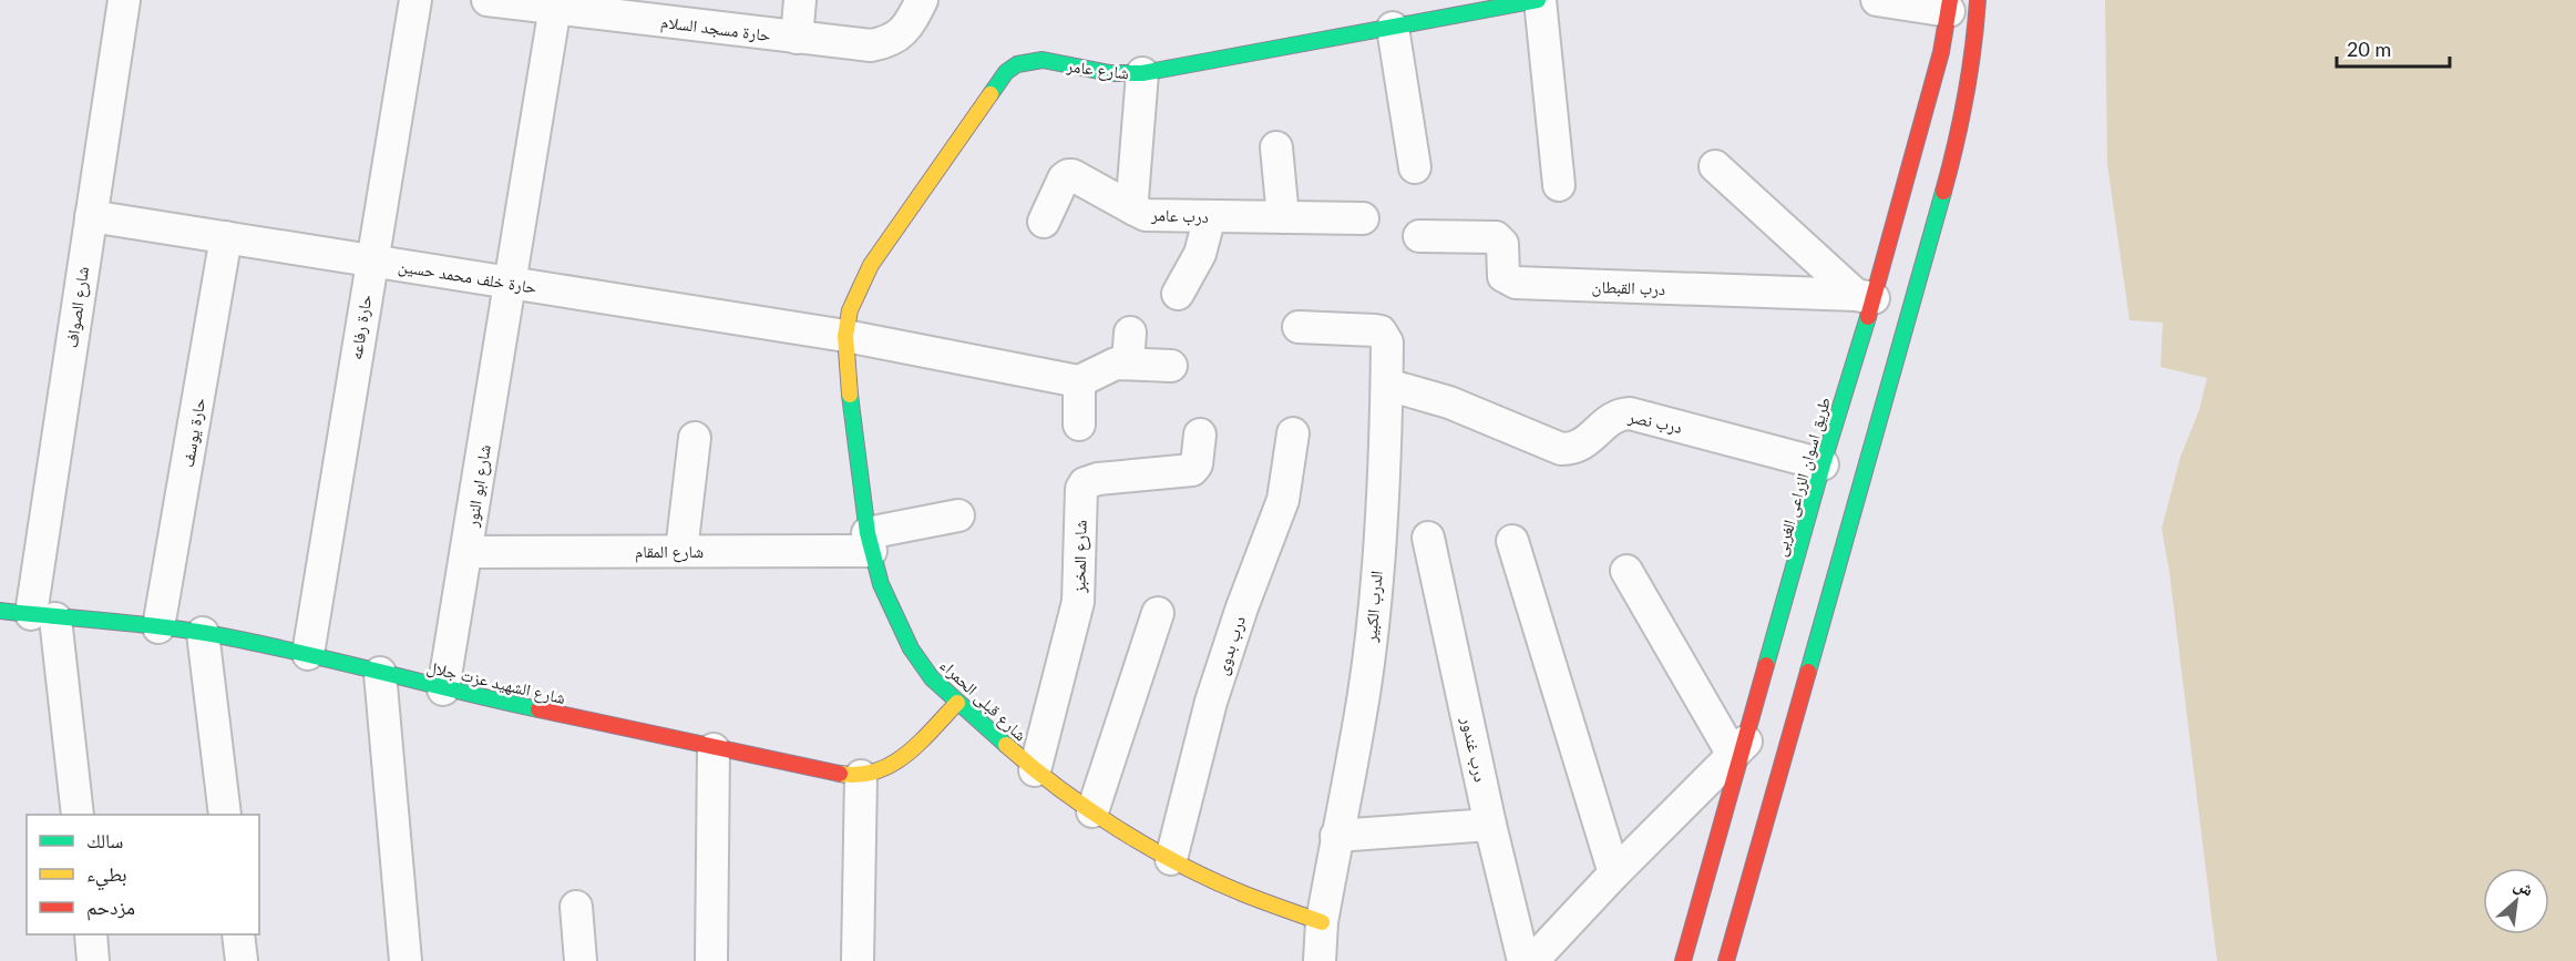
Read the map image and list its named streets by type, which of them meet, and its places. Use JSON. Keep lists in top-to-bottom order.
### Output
{
  "streets": {
    "street": [
      "حارة مسجد السلام",
      "شارع عامر",
      "درب عامر",
      "حارة خلف محمد حسين",
      "درب القبطان",
      "شارع الصواف",
      "حارة رفاعه",
      "درب نصر",
      "حارة يوسف",
      "طريق اسوان الزراعى الغربى",
      "شارع ابو النور",
      "شارع المقام",
      "شارع المخبز",
      "الدرب الكبير",
      "درب بدوى",
      "شارع الشهيد عزت جلال",
      "شارع قبلى الحمراء",
      "درب غندور"
    ]
  },
  "crossings": [
    ["حارة مسجد السلام", "شارع ابو النور"],
    ["شارع عامر", "درب عامر"],
    ["شارع عامر", "حارة خلف محمد حسين"],
    ["شارع عامر", "شارع قبلى الحمراء"],
    ["حارة خلف محمد حسين", "شارع الصواف"],
    ["حارة خلف محمد حسين", "حارة رفاعه"],
    ["حارة خلف محمد حسين", "حارة يوسف"],
    ["حارة خلف محمد حسين", "شارع ابو النور"],
    ["حارة خلف محمد حسين", "شارع قبلى الحمراء"],
    ["درب القبطان", "طريق اسوان الزراعى الغربى"],
    ["شارع الصواف", "شارع الشهيد عزت جلال"],
    ["حارة رفاعه", "شارع الشهيد عزت جلال"],
    ["درب نصر", "طريق اسوان الزراعى الغربى"],
    ["درب نصر", "الدرب الكبير"],
    ["حارة يوسف", "شارع الشهيد عزت جلال"],
    ["شارع ابو النور", "شارع المقام"],
    ["شارع ابو النور", "شارع الشهيد عزت جلال"],
    ["شارع المقام", "شارع قبلى الحمراء"],
    ["شارع المخبز", "شارع قبلى الحمراء"],
    ["الدرب الكبير", "شارع قبلى الحمراء"],
    ["درب بدوى", "شارع قبلى الحمراء"],
    ["شارع الشهيد عزت جلال", "شارع قبلى الحمراء"]
  ],
  "legend": ["سالك", "بطيء", "مزدحم"],
  "scale_bar": "20 m",
  "north": "top right"
}
